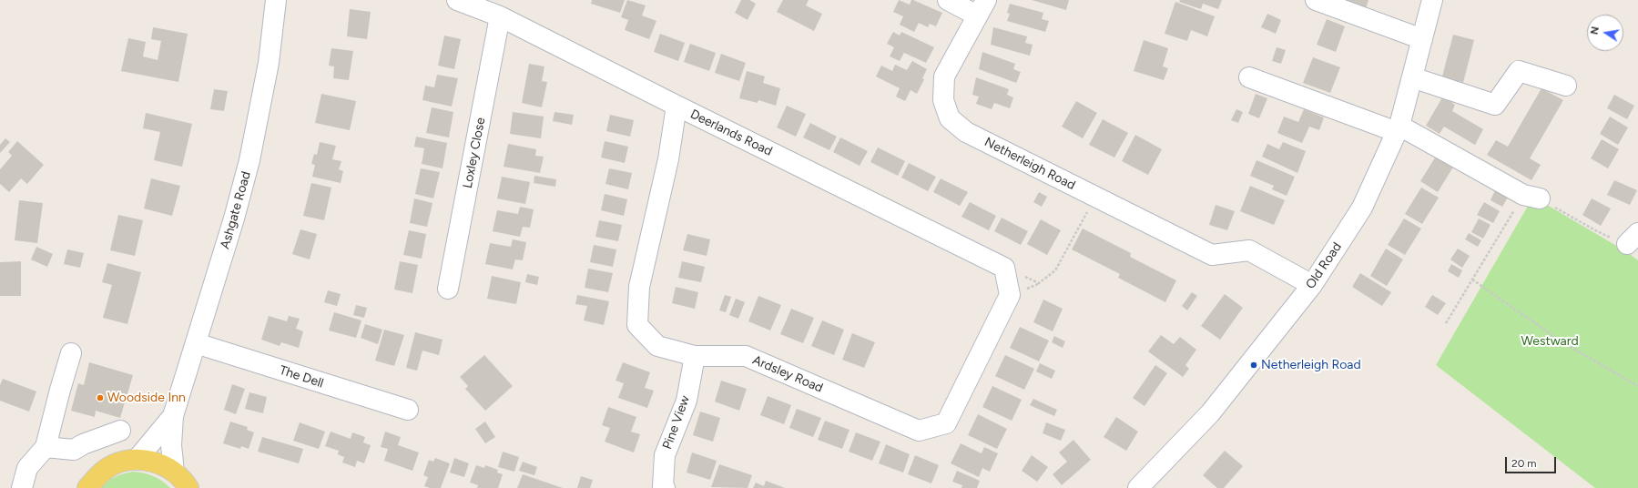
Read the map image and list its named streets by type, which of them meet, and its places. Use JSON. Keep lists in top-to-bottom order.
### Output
{
  "streets": {
    "street": [
      "Deerlands Road",
      "Loxley Close",
      "Netherleigh Road",
      "Ashgate Road",
      "Old Road",
      "Ardsley Road",
      "The Dell",
      "Pine View"
    ]
  },
  "crossings": [
    ["Deerlands Road", "Loxley Close"],
    ["Deerlands Road", "Ardsley Road"],
    ["Netherleigh Road", "Old Road"],
    ["Ashgate Road", "The Dell"],
    ["Ardsley Road", "Pine View"]
  ],
  "parks": ["Westward"],
  "places": ["Netherleigh Road", "Woodside Inn"],
  "scale_bar": "20 m",
  "north": "left"
}
